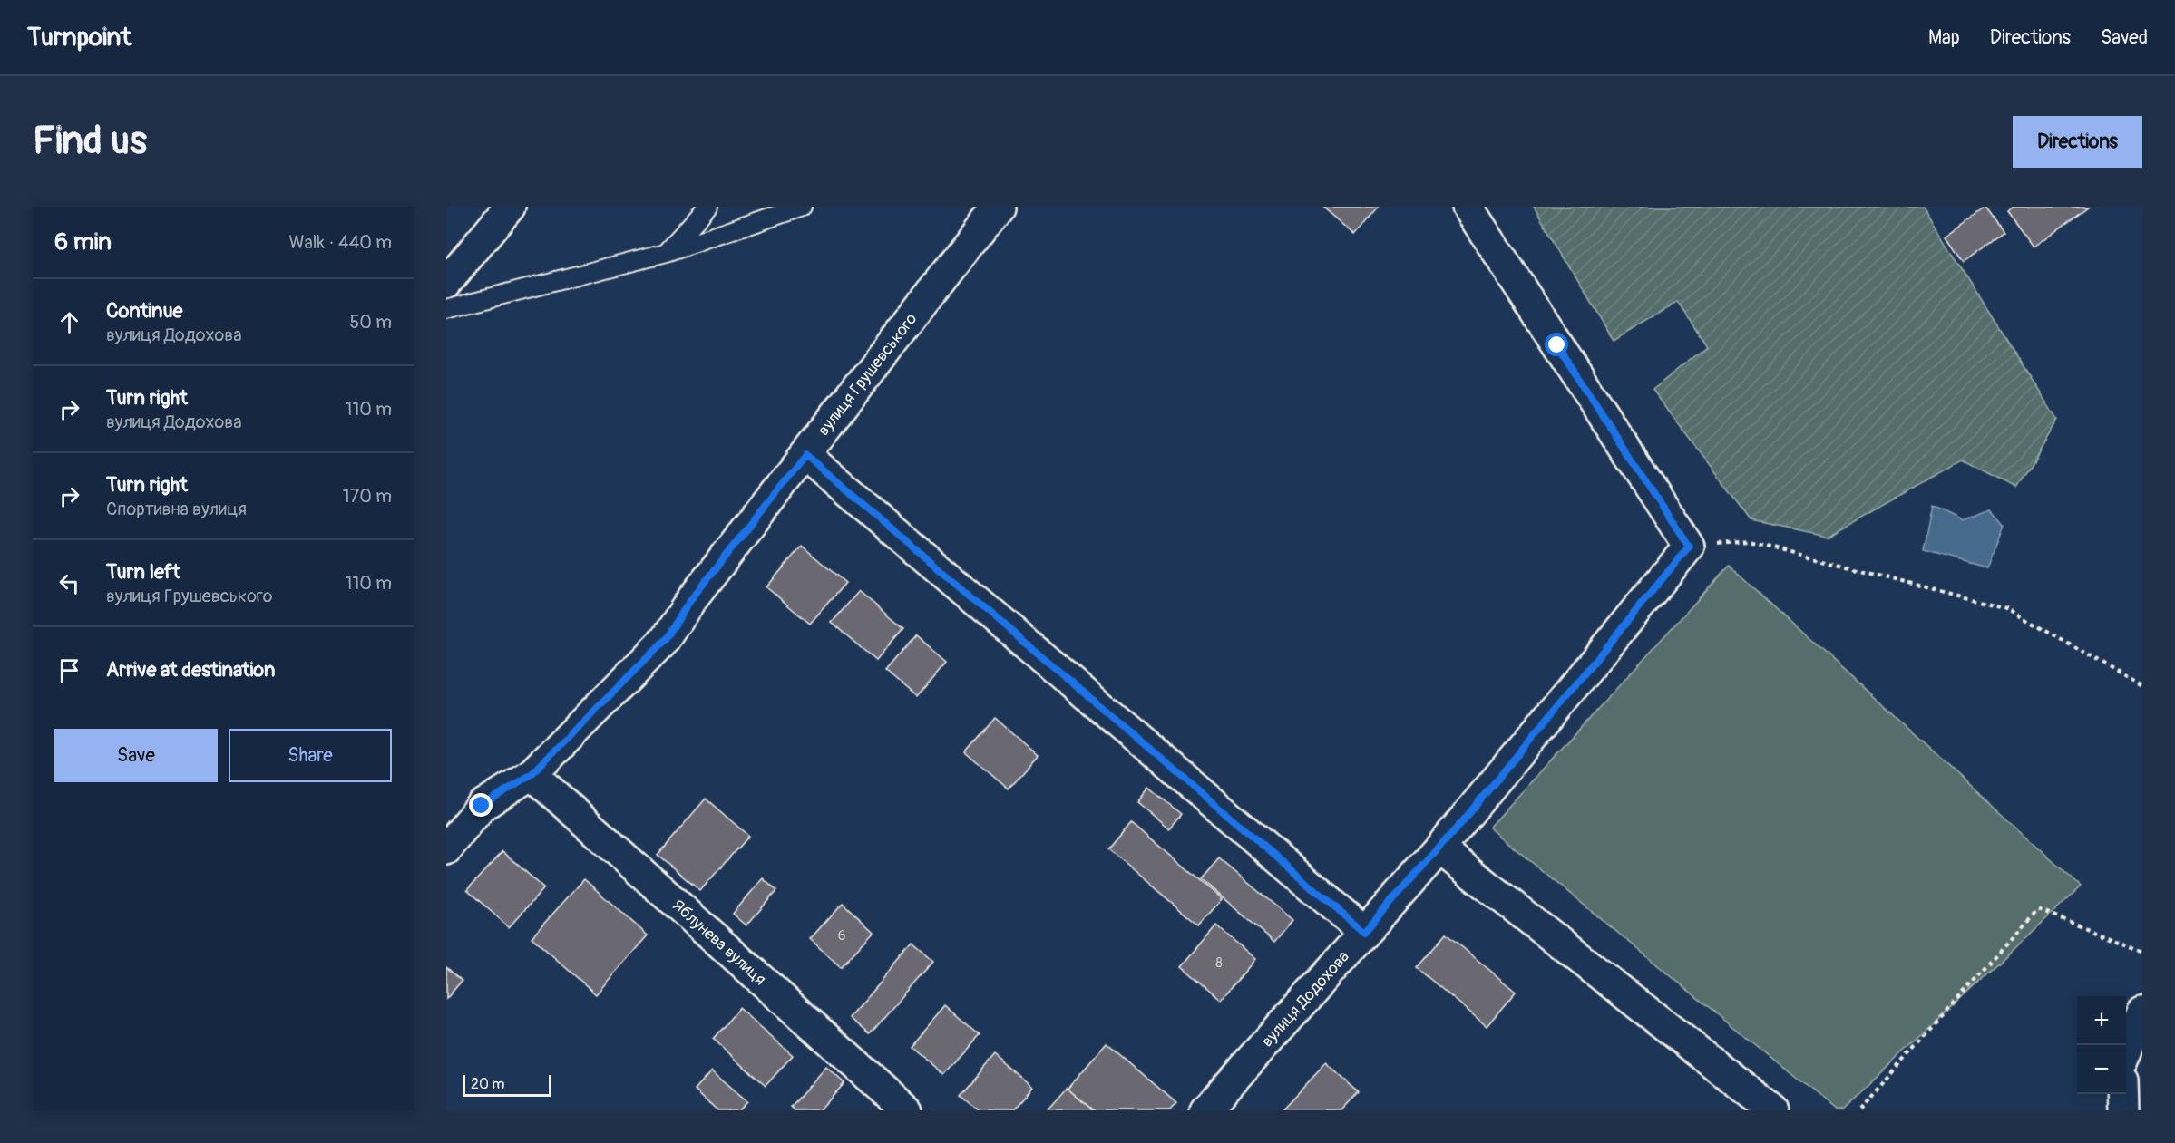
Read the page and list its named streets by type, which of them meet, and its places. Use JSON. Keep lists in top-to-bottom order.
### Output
{
  "streets": {
    "main road": ["вулиця Грушевського", "Яблунева вулиця", "вулиця Додохова"]
  },
  "crossings": [
    ["вулиця Грушевського", "Яблунева вулиця"]
  ],
  "house_numbers": ["6", "8"],
  "scale_bar": "20 m",
  "page": {
    "header": "Turnpoint",
    "nav": ["Map", "Directions", "Saved"],
    "buttons": [
      "Directions",
      ["Save", "Share"]
    ],
    "title": "Find us",
    "heading": ["6 min", "Walk · 440 m"],
    "list": [
      ["Continue", "вулиця Додохова", "50 m"],
      ["Turn right", "вулиця Додохова", "110 m"],
      ["Turn right", "Спортивна вулиця", "170 m"],
      ["Turn left", "вулиця Грушевського", "110 m"],
      "Arrive at destination"
    ],
    "map_buttons": ["+", "−"],
    "scale": "20 m"
  }
}
